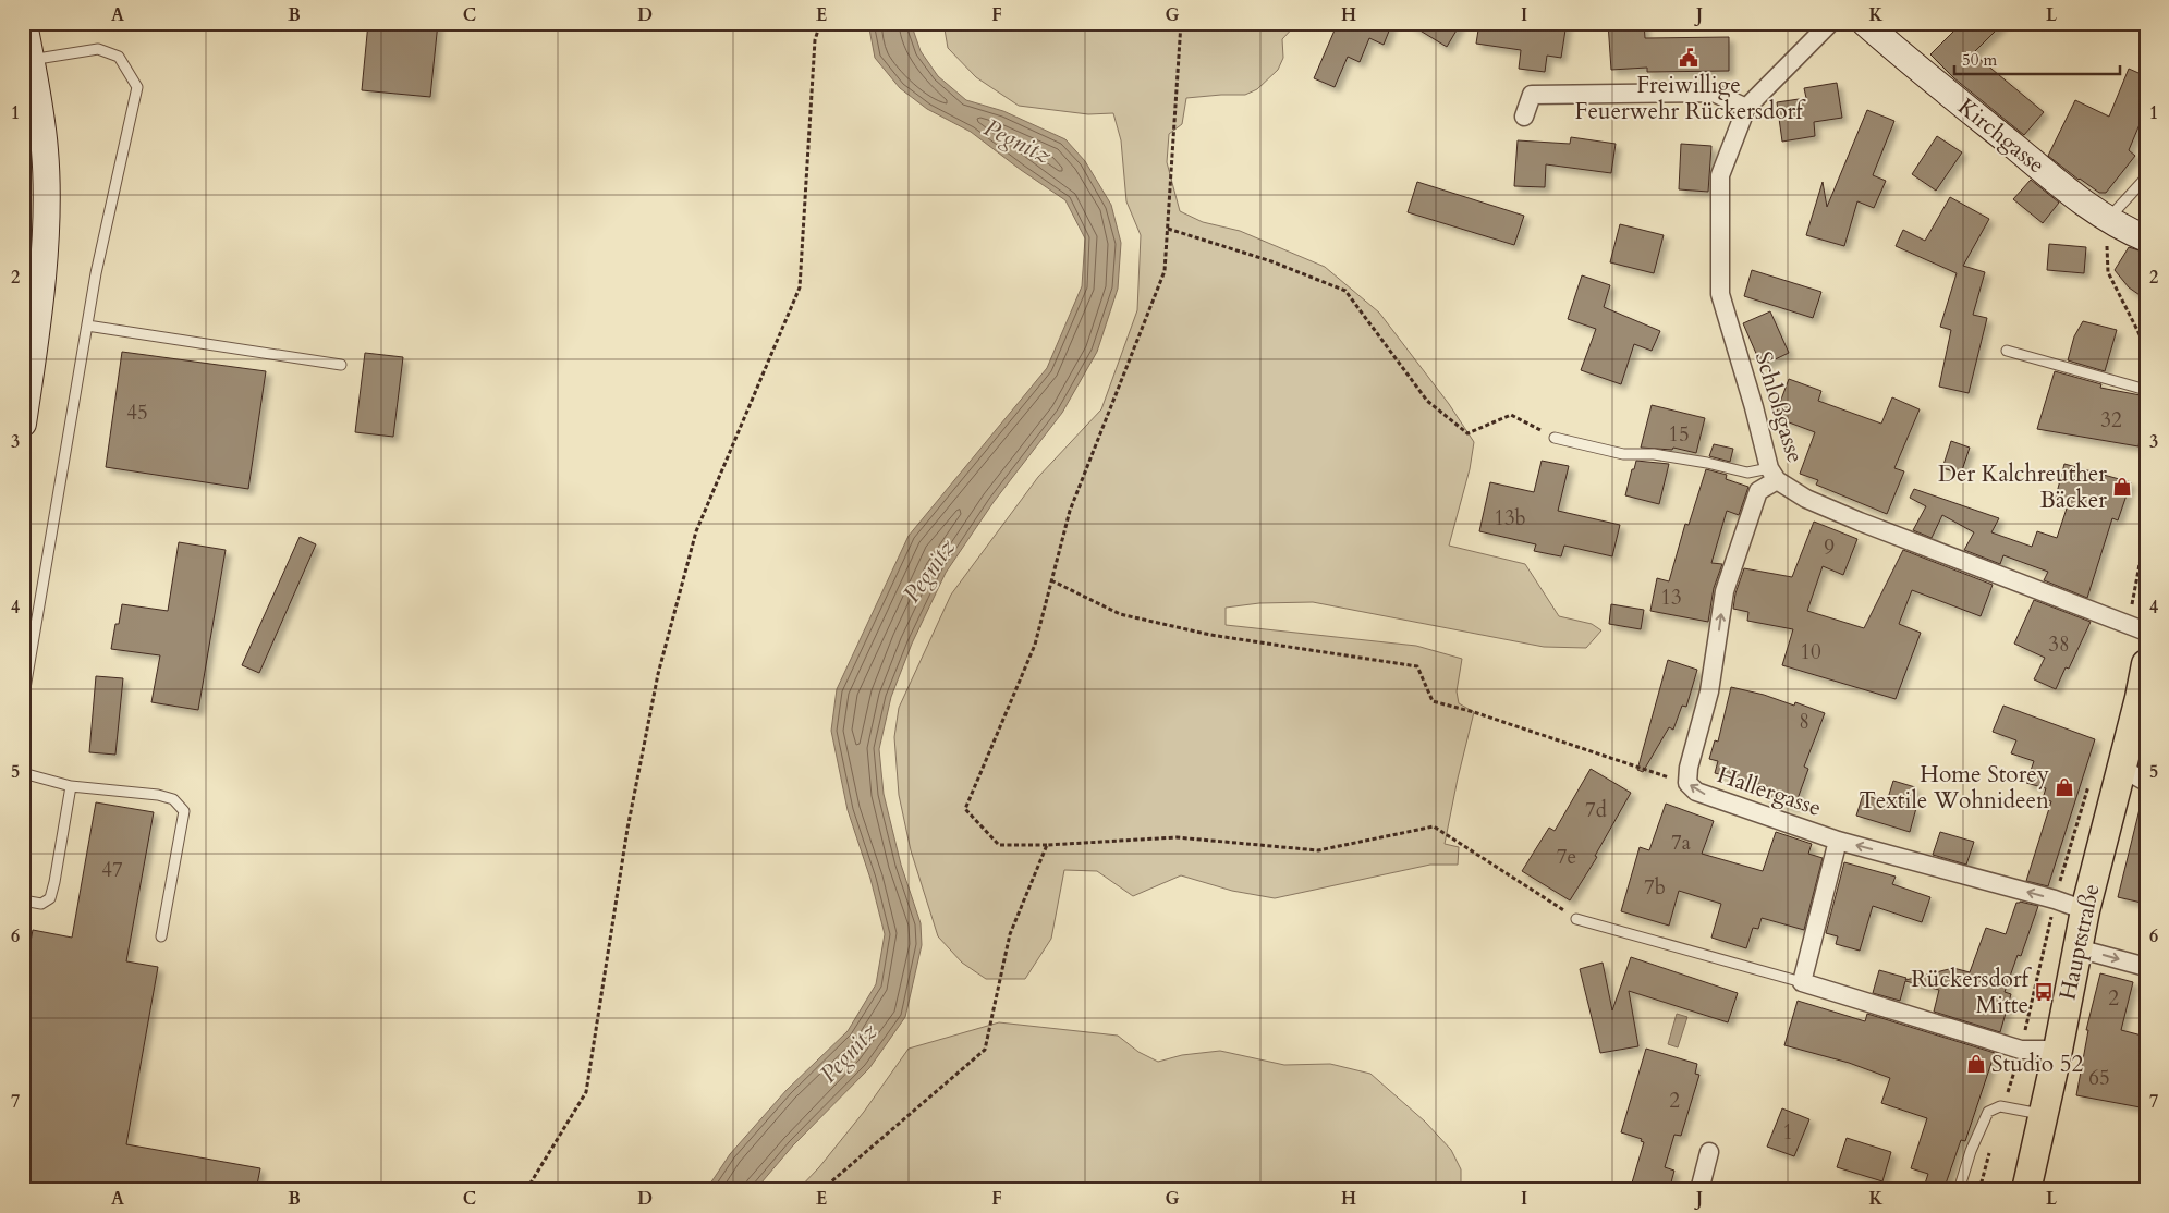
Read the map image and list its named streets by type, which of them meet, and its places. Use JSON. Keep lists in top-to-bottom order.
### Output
{
  "streets": {
    "main road": ["Kirchgasse", "Hauptstraße"],
    "street": ["Schloßgasse", "Hallergasse"]
  },
  "crossings": [
    ["Schloßgasse", "Hallergasse"],
    ["Hallergasse", "Hauptstraße"]
  ],
  "water": ["Pegnitz"],
  "places": {
    "public building": ["Freiwillige Feuerwehr Rückersdorf"],
    "shop": ["Der Kalchreuther Bäcker", "Home Storey Textile Wohnideen", "Studio 52"],
    "bus stop": ["Rückersdorf Mitte"]
  },
  "house_numbers": [
    "45",
    "32",
    "15",
    "13b",
    "9",
    "13",
    "38",
    "10",
    "8",
    "7d",
    "7a",
    "7e",
    "47",
    "7b",
    "2",
    "65",
    "2",
    "1"
  ],
  "scale_bar": "50 m",
  "grid": {
    "columns": [
      "A",
      "B",
      "C",
      "D",
      "E",
      "F",
      "G",
      "H",
      "I",
      "J",
      "K",
      "L"
    ],
    "rows": [
      "1",
      "2",
      "3",
      "4",
      "5",
      "6",
      "7"
    ]
  }
}
